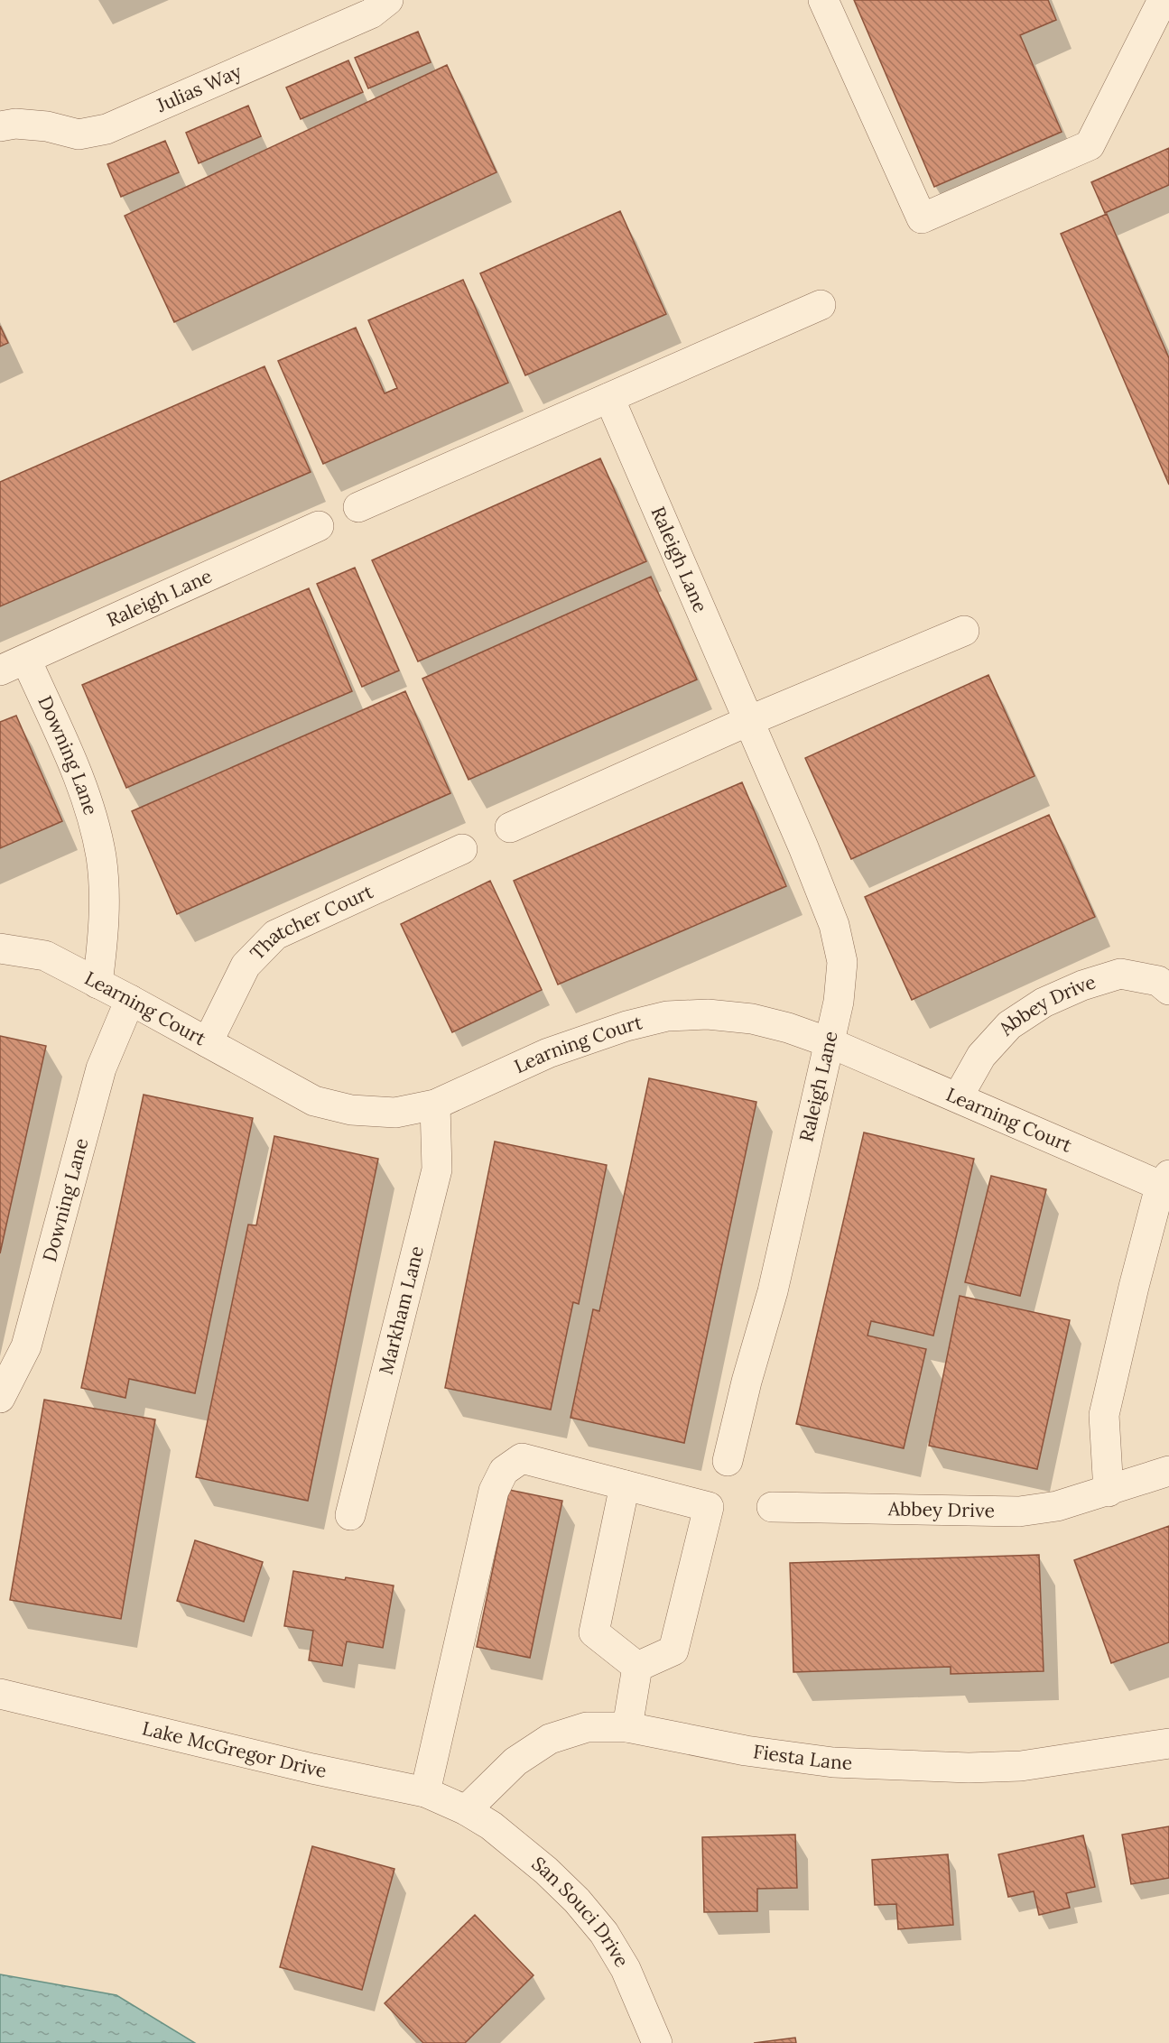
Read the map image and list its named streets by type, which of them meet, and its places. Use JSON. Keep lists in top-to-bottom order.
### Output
{
  "streets": {
    "street": [
      "Julias Way",
      "Raleigh Lane",
      "Downing Lane",
      "Thatcher Court",
      "Learning Court",
      "Abbey Drive",
      "Markham Lane",
      "Lake McGregor Drive",
      "Fiesta Lane",
      "San Souci Drive"
    ]
  },
  "crossings": [
    ["Raleigh Lane", "Downing Lane"],
    ["Raleigh Lane", "Learning Court"],
    ["Downing Lane", "Learning Court"],
    ["Thatcher Court", "Learning Court"],
    ["Learning Court", "Abbey Drive"],
    ["Learning Court", "Markham Lane"],
    ["Lake McGregor Drive", "Fiesta Lane"],
    ["Lake McGregor Drive", "San Souci Drive"],
    ["Fiesta Lane", "San Souci Drive"]
  ]
}
